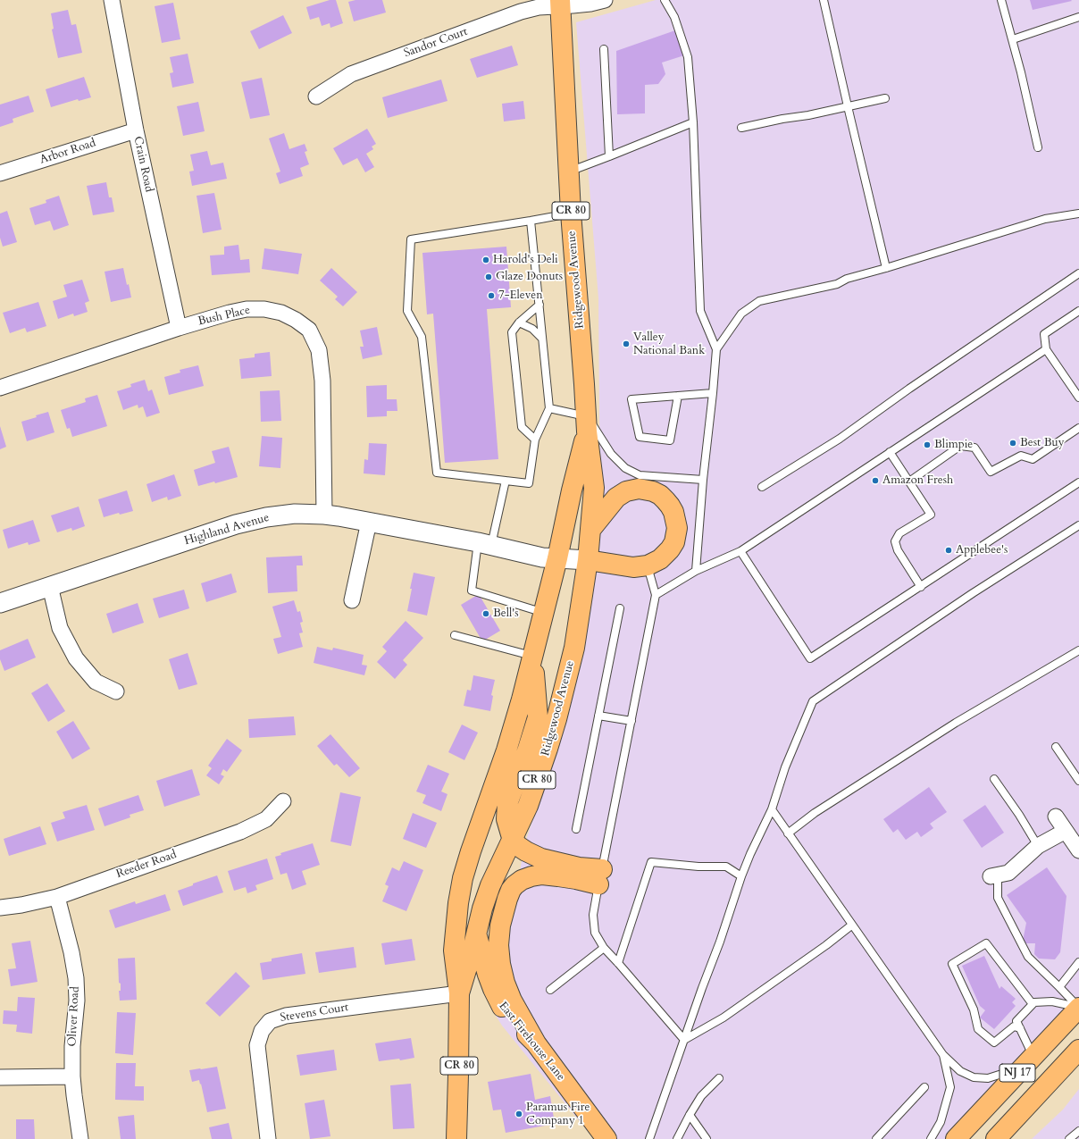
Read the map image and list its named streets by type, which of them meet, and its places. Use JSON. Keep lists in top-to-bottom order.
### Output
{
  "streets": {
    "main road": [
      "CR 80",
      "Ridgewood Avenue",
      "East Firehouse Lane",
      "NJ 17"
    ],
    "street": [
      "Sandor Court",
      "Arbor Road",
      "Crain Road",
      "Bush Place",
      "Highland Avenue",
      "Reeder Road",
      "Stevens Court",
      "Oliver Road"
    ]
  },
  "crossings": [
    ["Sandor Court", "Ridgewood Avenue"],
    ["Arbor Road", "Crain Road"],
    ["Crain Road", "Bush Place"],
    ["Ridgewood Avenue", "Highland Avenue"],
    ["Ridgewood Avenue", "Stevens Court"],
    ["Ridgewood Avenue", "East Firehouse Lane"],
    ["Bush Place", "Highland Avenue"],
    ["Reeder Road", "Oliver Road"]
  ],
  "places": [
    "Harold's Deli",
    "Glaze Donuts",
    "7-Eleven",
    "Valley National Bank",
    "Best Buy",
    "Blimpie",
    "Amazon Fresh",
    "Applebee's",
    "Bell's",
    "Paramus Fire Company 1"
  ]
}
